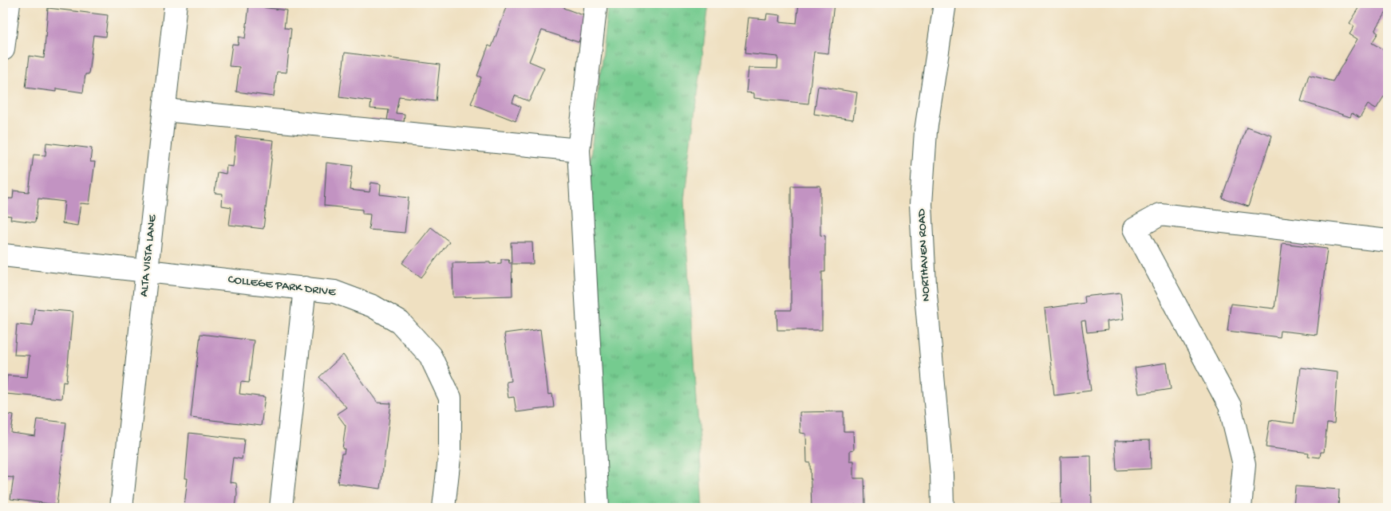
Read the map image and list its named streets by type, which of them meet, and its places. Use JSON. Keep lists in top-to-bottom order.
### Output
{
  "streets": {
    "street": ["NORTHAVEN ROAD", "ALTA VISTA LANE", "COLLEGE PARK DRIVE"]
  },
  "crossings": [
    ["ALTA VISTA LANE", "COLLEGE PARK DRIVE"]
  ]
}
